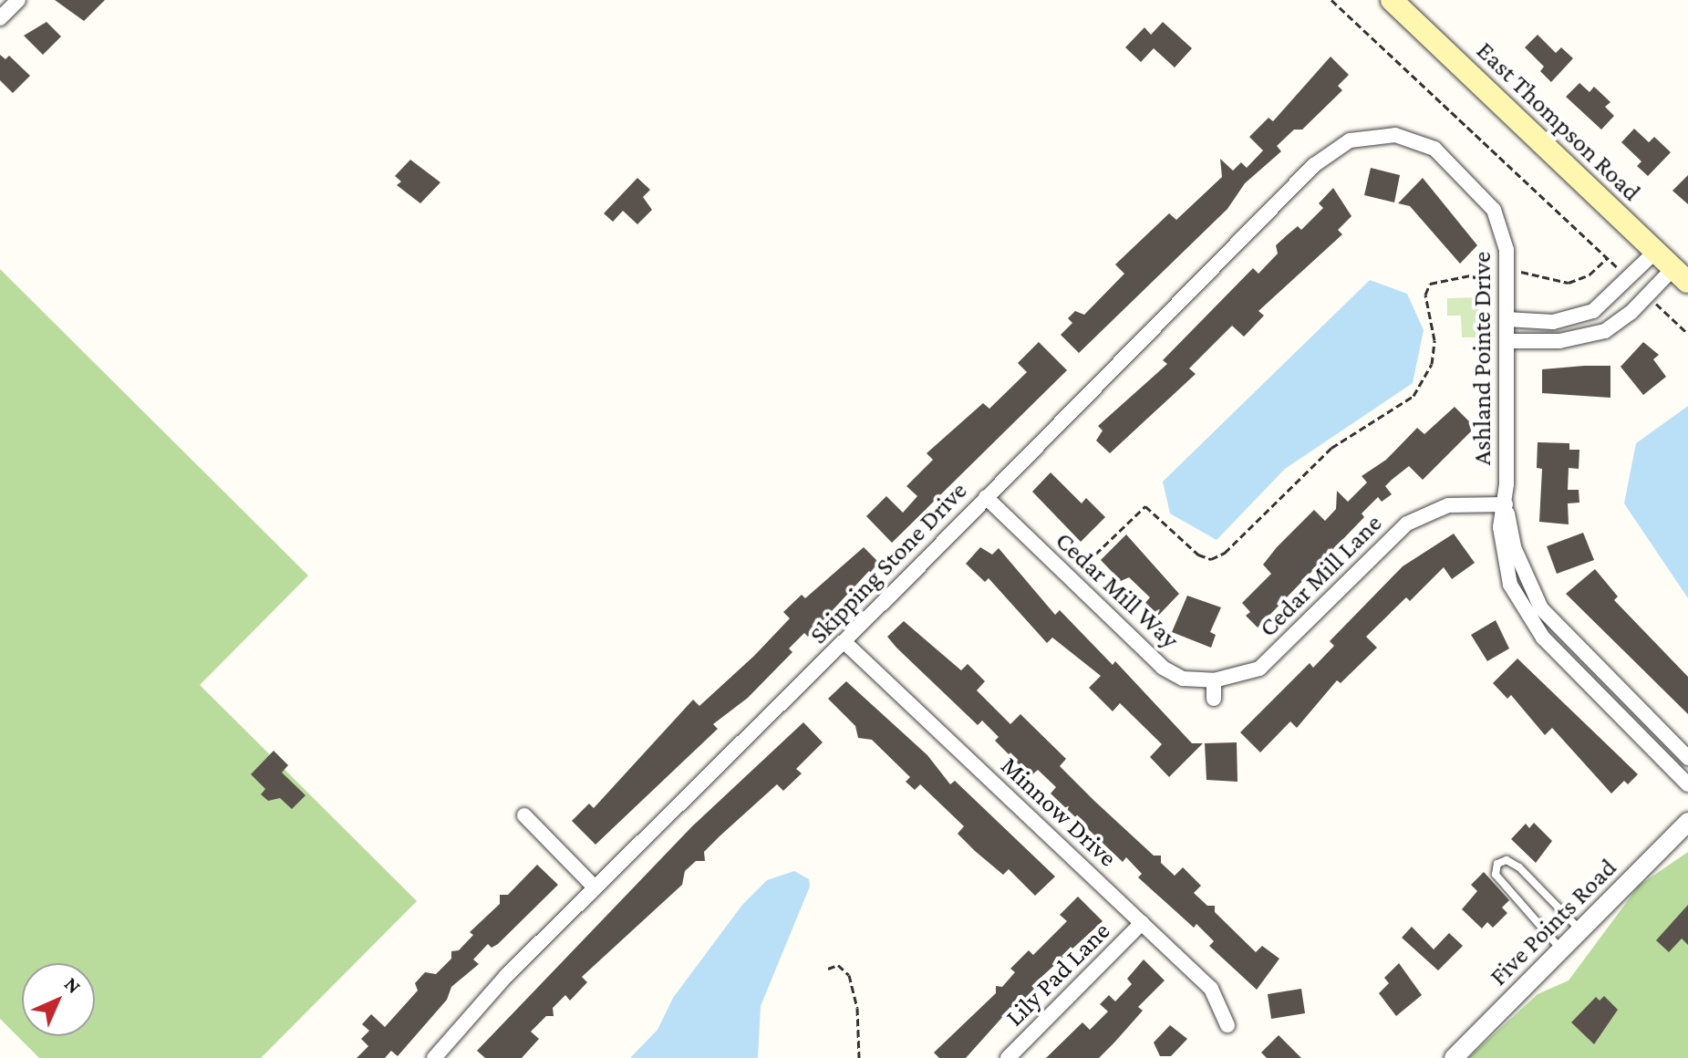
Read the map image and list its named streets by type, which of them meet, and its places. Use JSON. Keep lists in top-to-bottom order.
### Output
{
  "streets": {
    "main road": ["East Thompson Road"],
    "street": [
      "Ashland Pointe Drive",
      "Skipping Stone Drive",
      "Cedar Mill Lane",
      "Cedar Mill Way",
      "Minnow Drive",
      "Five Points Road",
      "Lily Pad Lane"
    ]
  },
  "crossings": [
    ["Ashland Pointe Drive", "Skipping Stone Drive"],
    ["Ashland Pointe Drive", "Cedar Mill Lane"],
    ["Skipping Stone Drive", "Cedar Mill Way"],
    ["Skipping Stone Drive", "Minnow Drive"],
    ["Cedar Mill Lane", "Cedar Mill Way"],
    ["Minnow Drive", "Lily Pad Lane"]
  ],
  "north": "top right"
}
